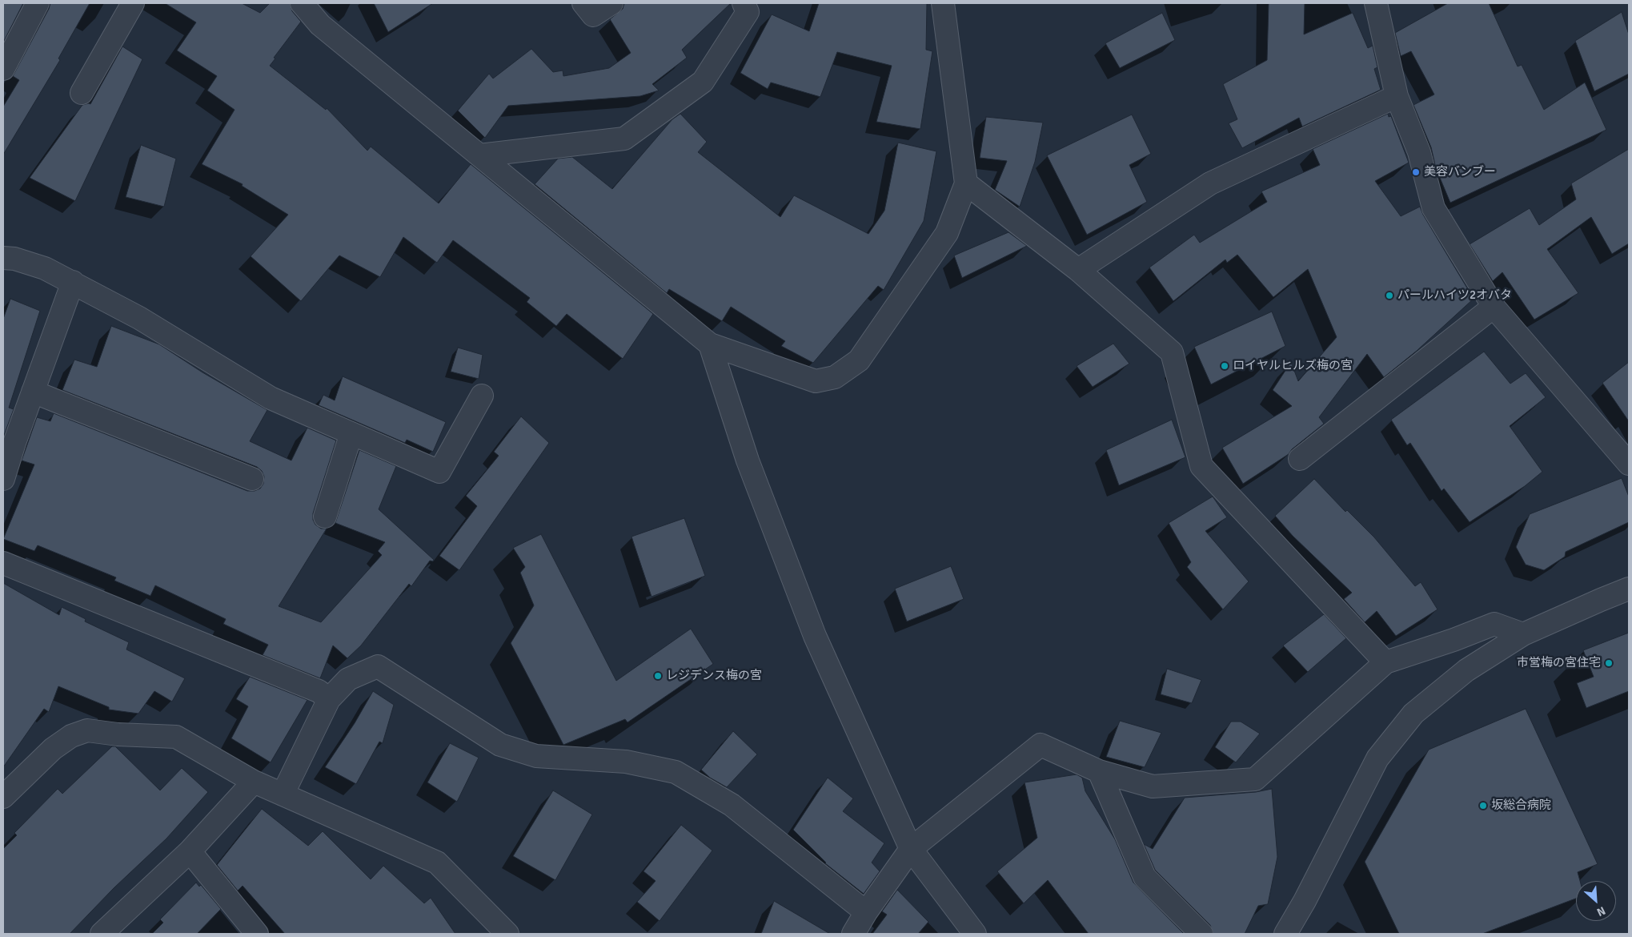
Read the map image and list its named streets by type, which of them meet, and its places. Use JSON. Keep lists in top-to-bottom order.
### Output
{
  "places": [
    "美容バンブー",
    "パールハイツ2オバタ",
    "ロイヤルヒルズ梅の宮",
    "市営梅の宮住宅",
    "レジデンス梅の宮",
    "坂総合病院"
  ],
  "north": "bottom right"
}
